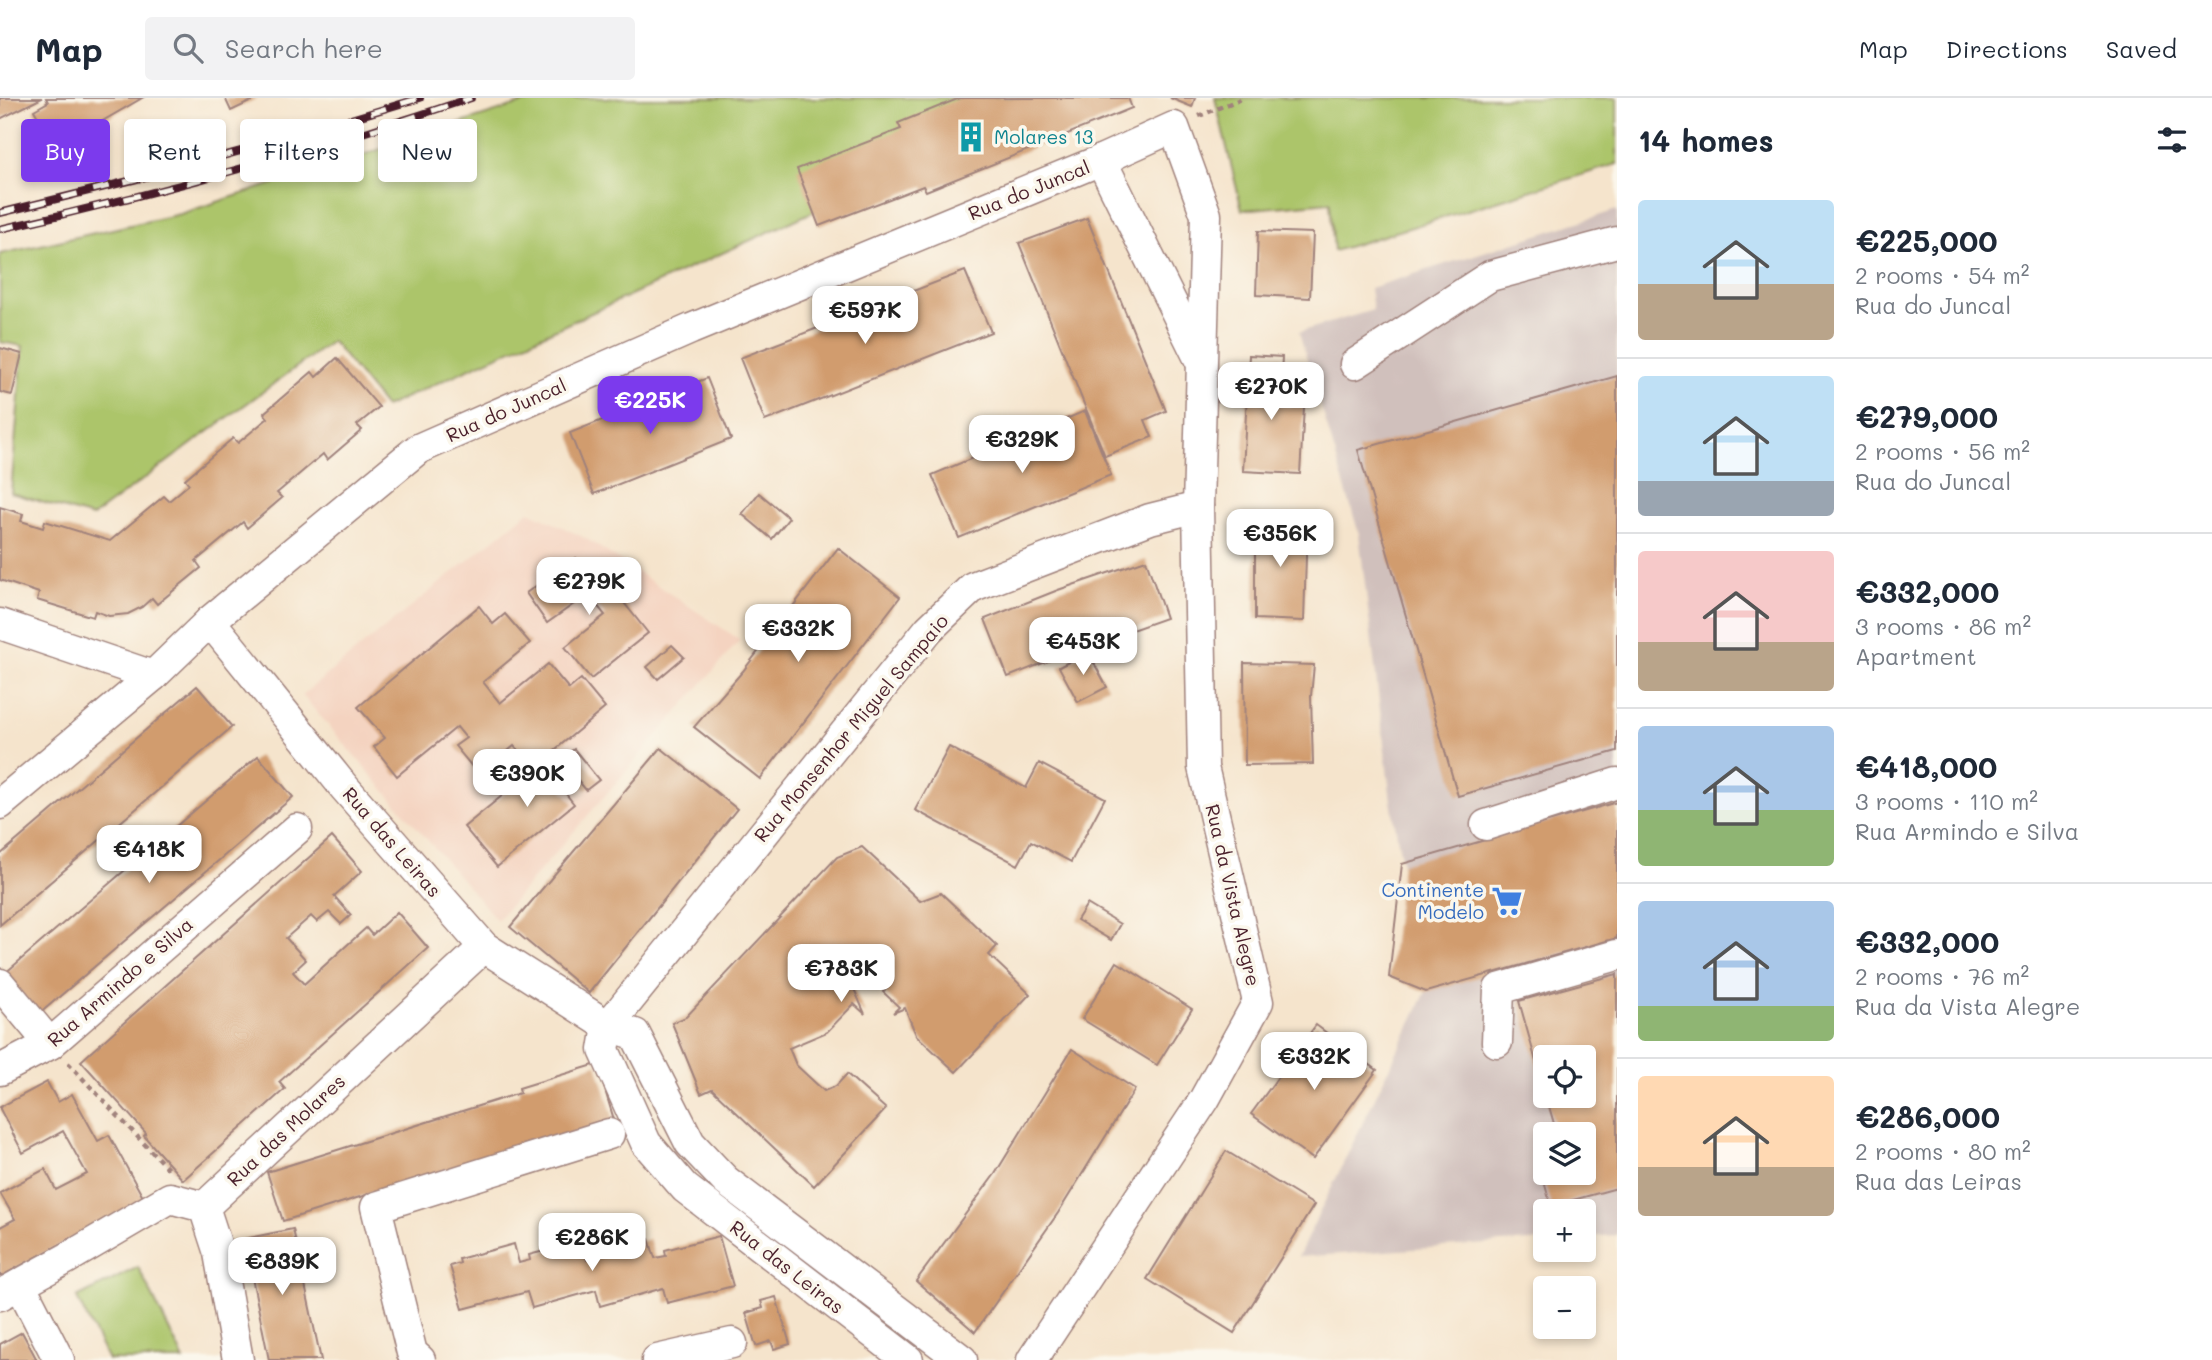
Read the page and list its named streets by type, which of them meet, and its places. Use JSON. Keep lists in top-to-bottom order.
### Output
{
  "streets": {
    "street": [
      "Rua do Juncal",
      "Rua Monsenhor Miguel Sampaio",
      "Rua das Leiras",
      "Rua da Vista Alegre",
      "Rua Armindo e Silva",
      "Rua das Molares"
    ]
  },
  "crossings": [
    ["Rua do Juncal", "Rua das Leiras"],
    ["Rua do Juncal", "Rua da Vista Alegre"],
    ["Rua Monsenhor Miguel Sampaio", "Rua das Leiras"],
    ["Rua Monsenhor Miguel Sampaio", "Rua da Vista Alegre"],
    ["Rua das Leiras", "Rua das Molares"]
  ],
  "places": {
    "building": ["Molares 13"],
    "supermarket": ["Continente Modelo"]
  },
  "page": {
    "header": "Map",
    "search": "Search here",
    "nav": ["Map", "Directions", "Saved"],
    "heading": "14 homes",
    "chip": [
      "Buy",
      "Rent",
      "Filters",
      "New"
    ],
    "list": [
      {
        "name": "€225,000",
        "note": "2 rooms · 54 m² · Rua do Juncal"
      },
      {
        "name": "€279,000",
        "note": "2 rooms · 56 m² · Rua do Juncal"
      },
      {
        "name": "€332,000",
        "note": "3 rooms · 86 m² · Apartment"
      },
      {
        "name": "€418,000",
        "note": "3 rooms · 110 m² · Rua Armindo e Silva"
      },
      {
        "name": "€332,000",
        "note": "2 rooms · 76 m² · Rua da Vista Alegre"
      },
      {
        "name": "€286,000",
        "note": "2 rooms · 80 m² · Rua das Leiras"
      }
    ],
    "price": [
      "€597K",
      "€270K",
      "€225K",
      "€329K",
      "€356K",
      "€279K",
      "€332K",
      "€453K",
      "€390K",
      "€418K",
      "€783K",
      "€332K",
      "€286K",
      "€839K"
    ],
    "map_buttons": ["+", "−"]
  }
}
